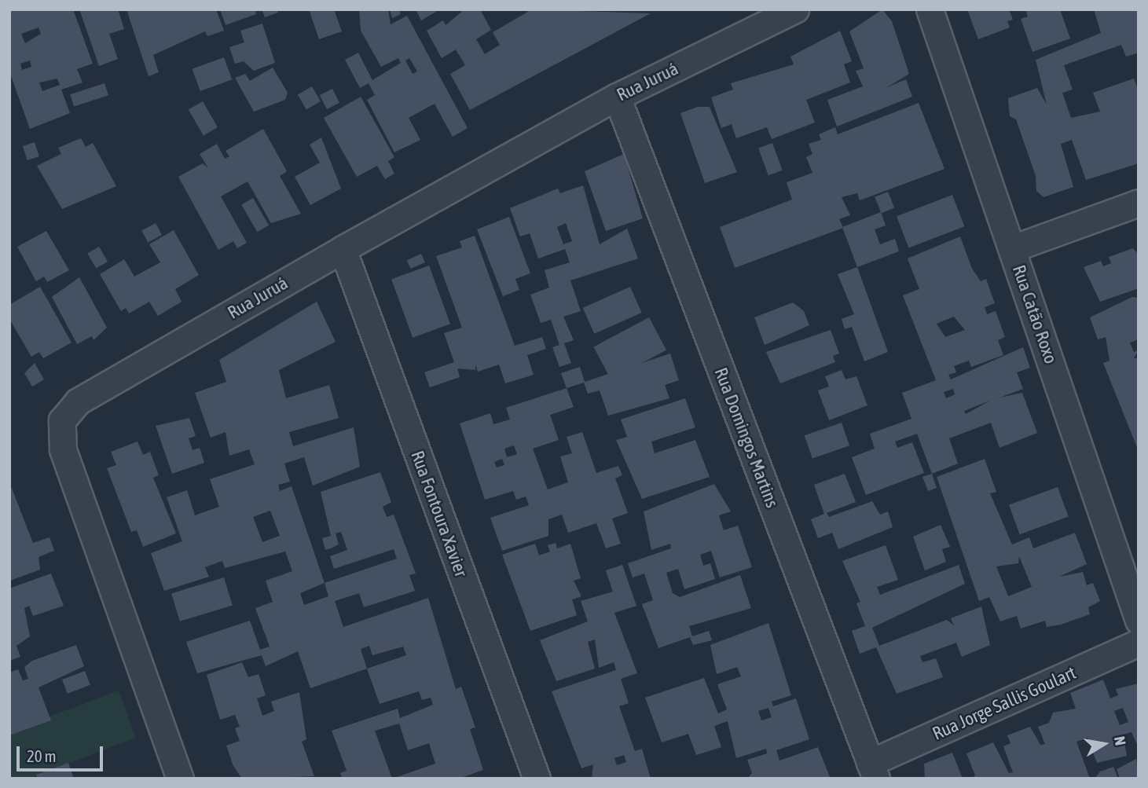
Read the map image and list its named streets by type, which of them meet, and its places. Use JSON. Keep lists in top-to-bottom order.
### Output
{
  "streets": {
    "street": [
      "Rua Juruá",
      "Rua Catão Roxo",
      "Rua Domingos Martins",
      "Rua Fontoura Xavier",
      "Rua Jorge Sallis Goulart"
    ]
  },
  "crossings": [
    ["Rua Juruá", "Rua Domingos Martins"],
    ["Rua Juruá", "Rua Fontoura Xavier"],
    ["Rua Domingos Martins", "Rua Jorge Sallis Goulart"]
  ],
  "scale_bar": "20 m",
  "north": "right"
}
